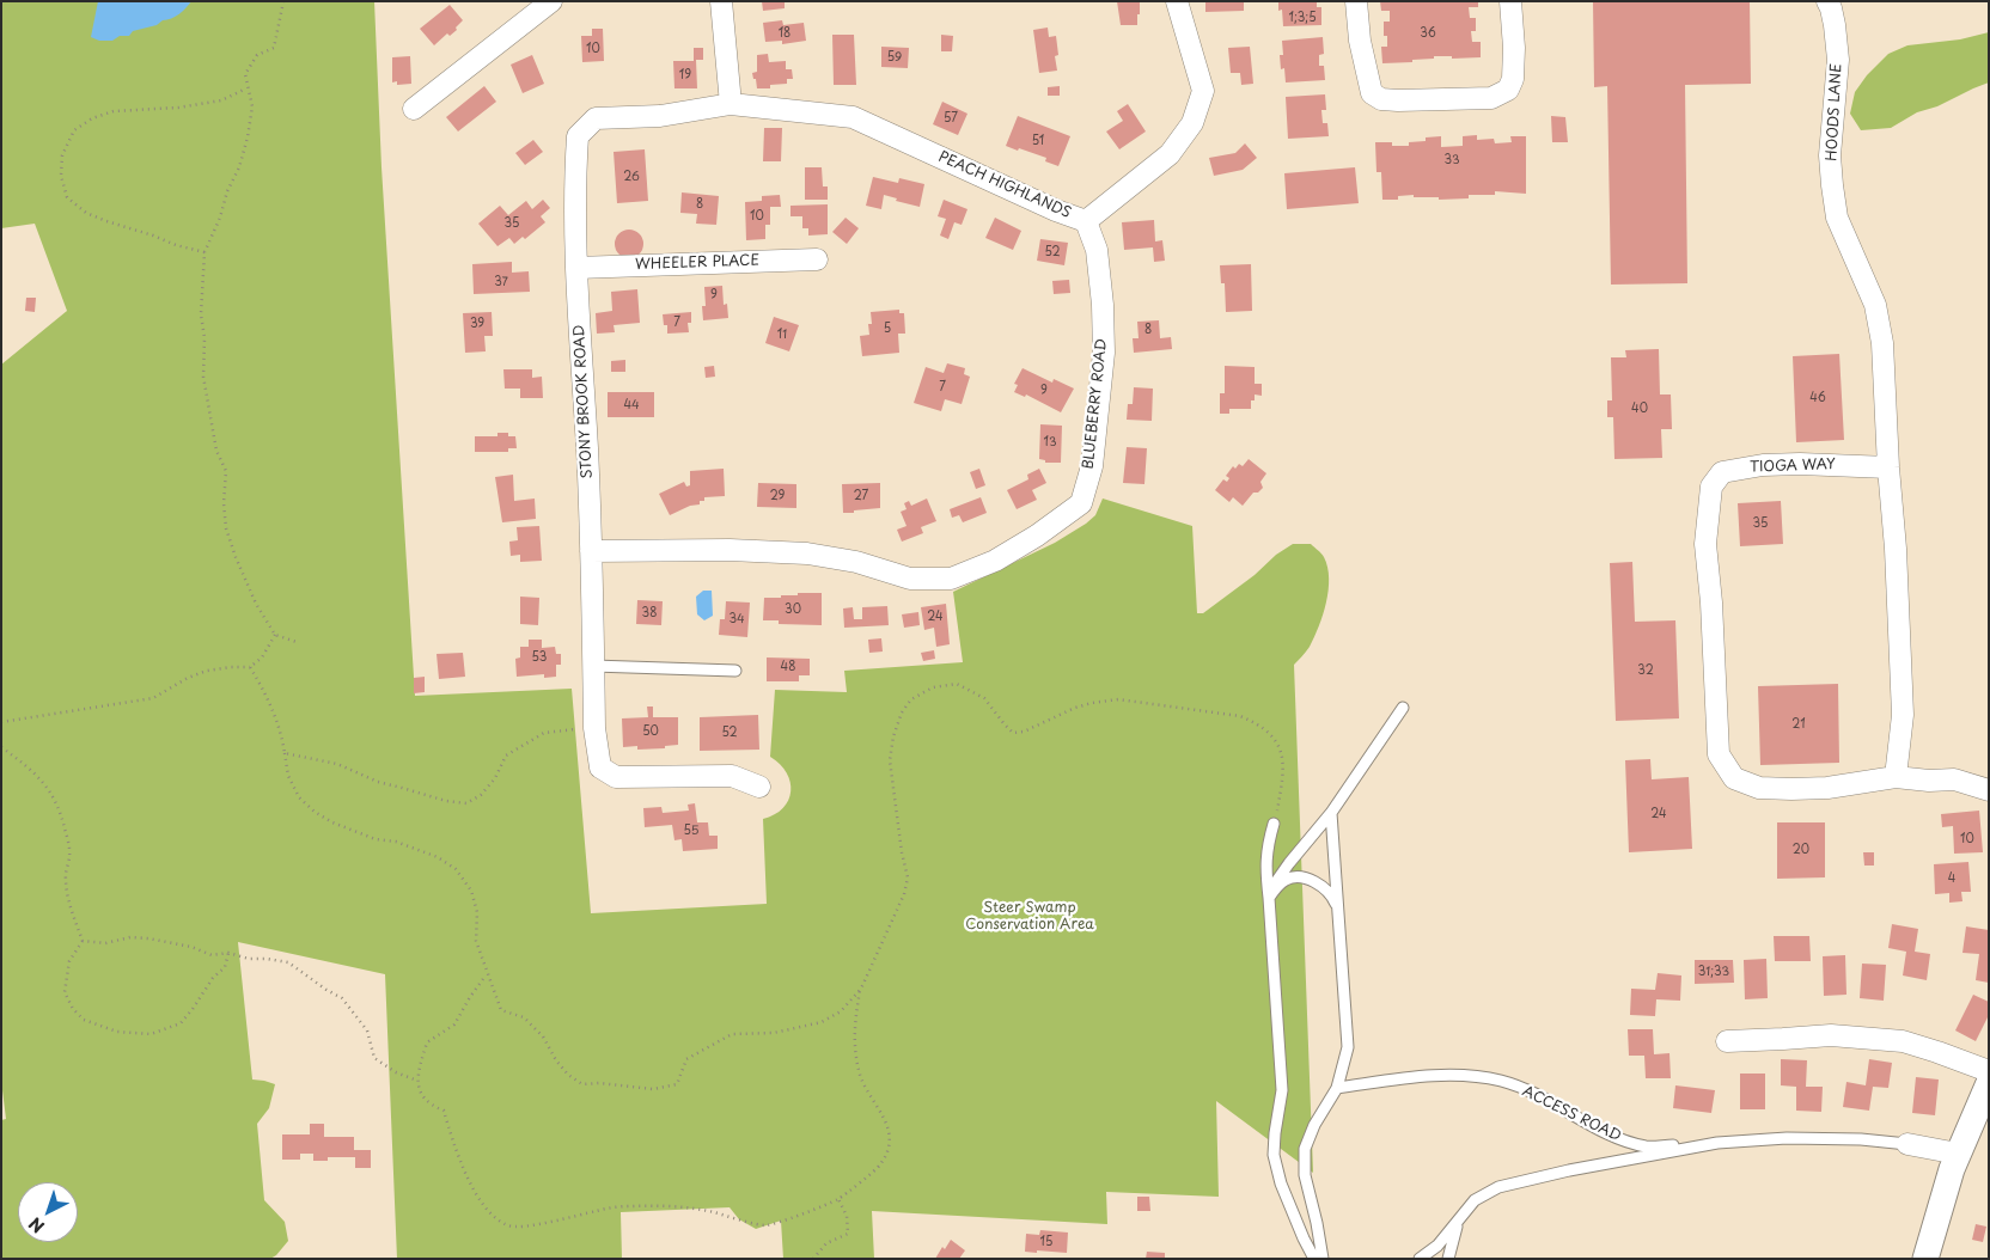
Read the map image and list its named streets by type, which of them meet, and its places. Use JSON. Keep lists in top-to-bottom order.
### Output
{
  "streets": {
    "street": [
      "HOODS LANE",
      "PEACH HIGHLANDS",
      "WHEELER PLACE",
      "STONY BROOK ROAD",
      "BLUEBERRY ROAD",
      "TIOGA WAY",
      "ACCESS ROAD"
    ]
  },
  "crossings": [
    ["HOODS LANE", "TIOGA WAY"],
    ["PEACH HIGHLANDS", "STONY BROOK ROAD"],
    ["PEACH HIGHLANDS", "BLUEBERRY ROAD"],
    ["WHEELER PLACE", "STONY BROOK ROAD"],
    ["STONY BROOK ROAD", "BLUEBERRY ROAD"]
  ],
  "parks": ["Steer Swamp Conservation Area"],
  "house_numbers": [
    "1;3;5",
    "18",
    "36",
    "10",
    "59",
    "19",
    "57",
    "51",
    "33",
    "26",
    "8",
    "10",
    "35",
    "52",
    "37",
    "9",
    "7",
    "39",
    "5",
    "8",
    "11",
    "7",
    "9",
    "46",
    "44",
    "40",
    "13",
    "29",
    "27",
    "35",
    "30",
    "38",
    "24",
    "34",
    "53",
    "48",
    "32",
    "21",
    "50",
    "52",
    "24",
    "55",
    "10",
    "20",
    "4",
    "31;33",
    "15"
  ],
  "north": "bottom left"
}
